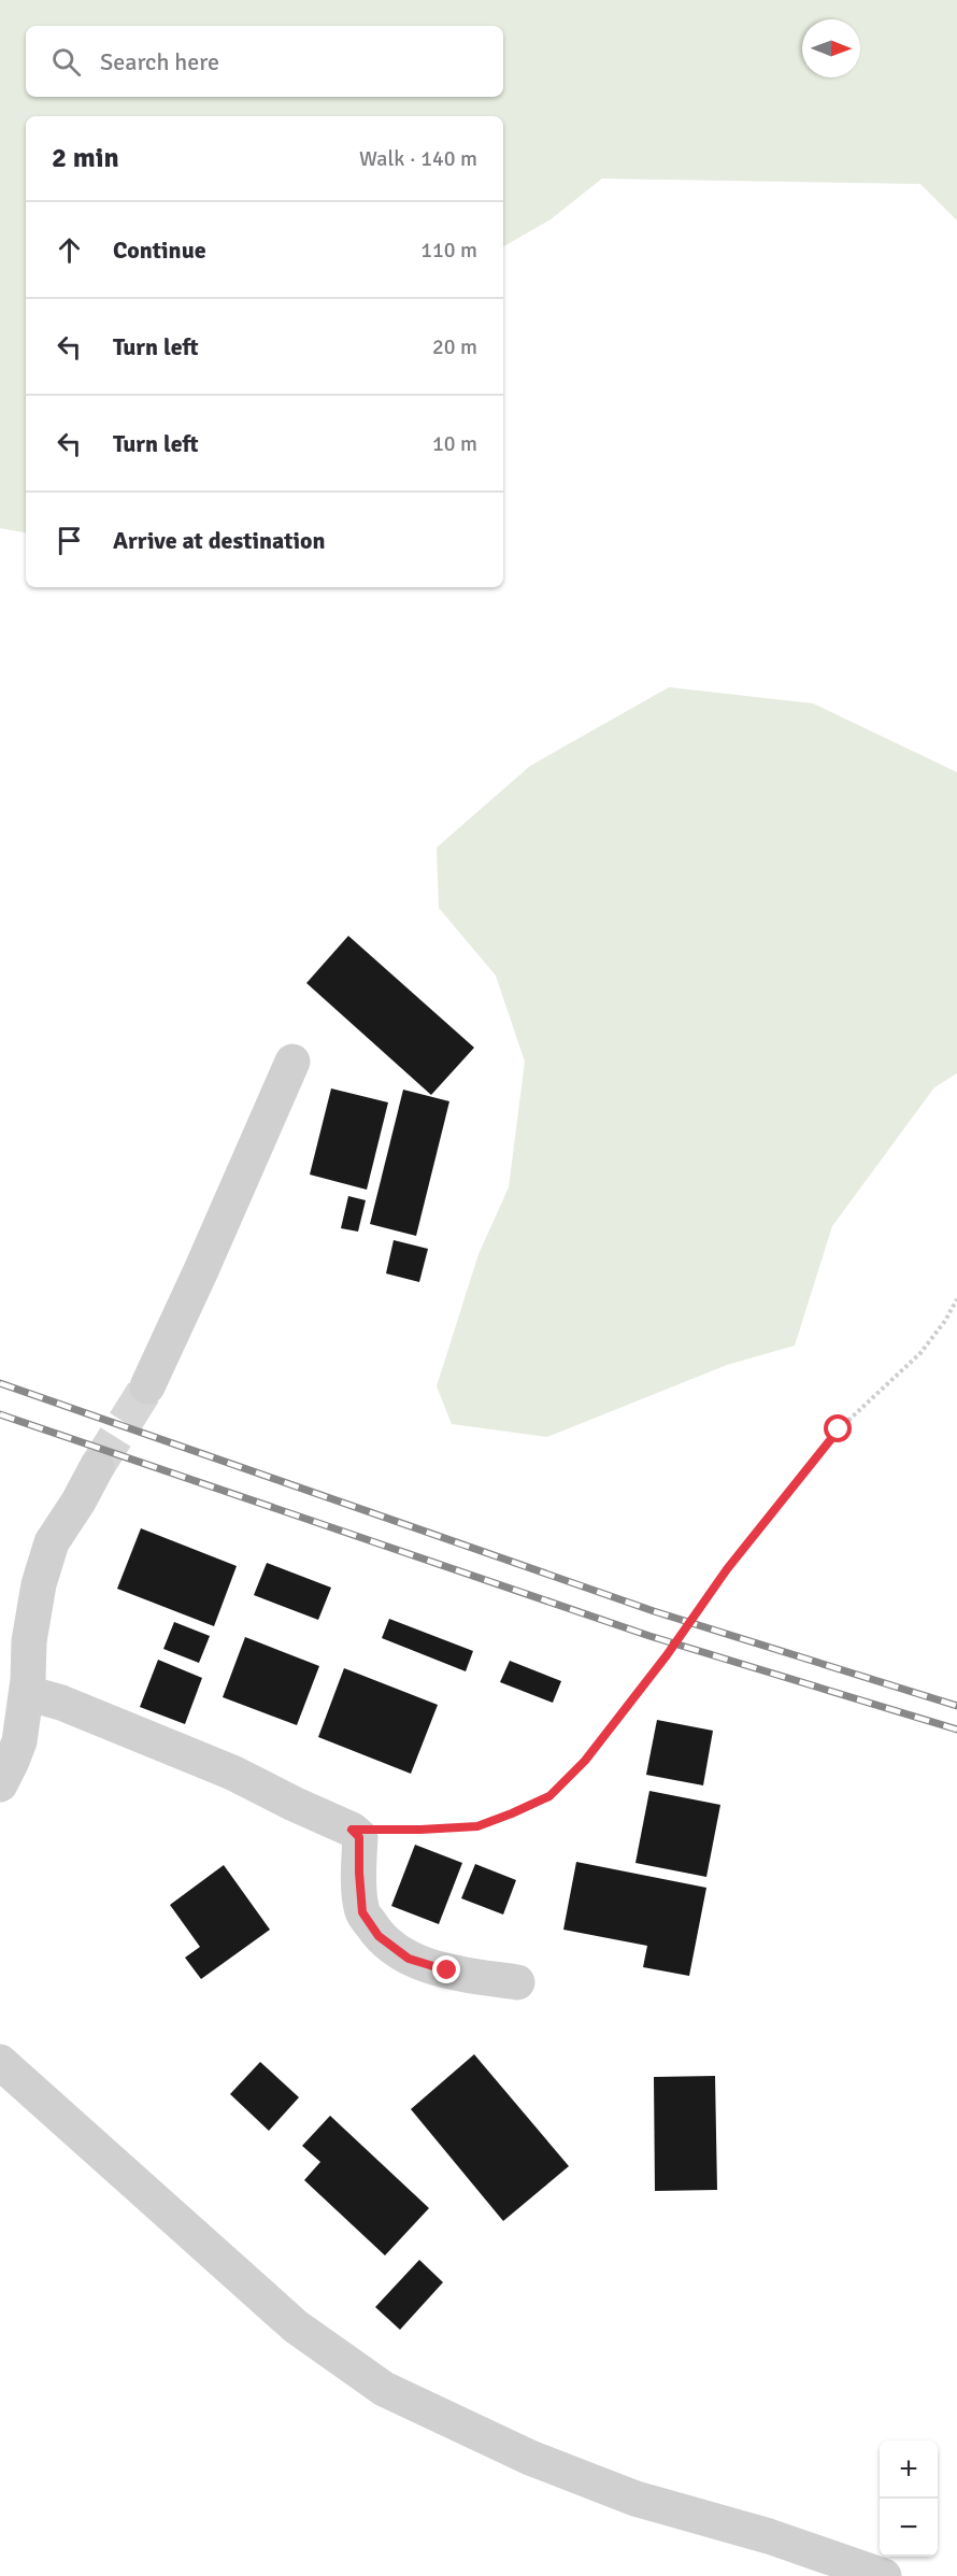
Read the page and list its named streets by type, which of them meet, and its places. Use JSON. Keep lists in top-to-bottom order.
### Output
{
  "north": "right",
  "page": {
    "search": "Search here",
    "heading": ["2 min", "Walk · 140 m"],
    "list": [
      ["Continue", "110 m"],
      ["Turn left", "20 m"],
      ["Turn left", "10 m"],
      "Arrive at destination"
    ],
    "map_buttons": ["+", "−"]
  }
}
